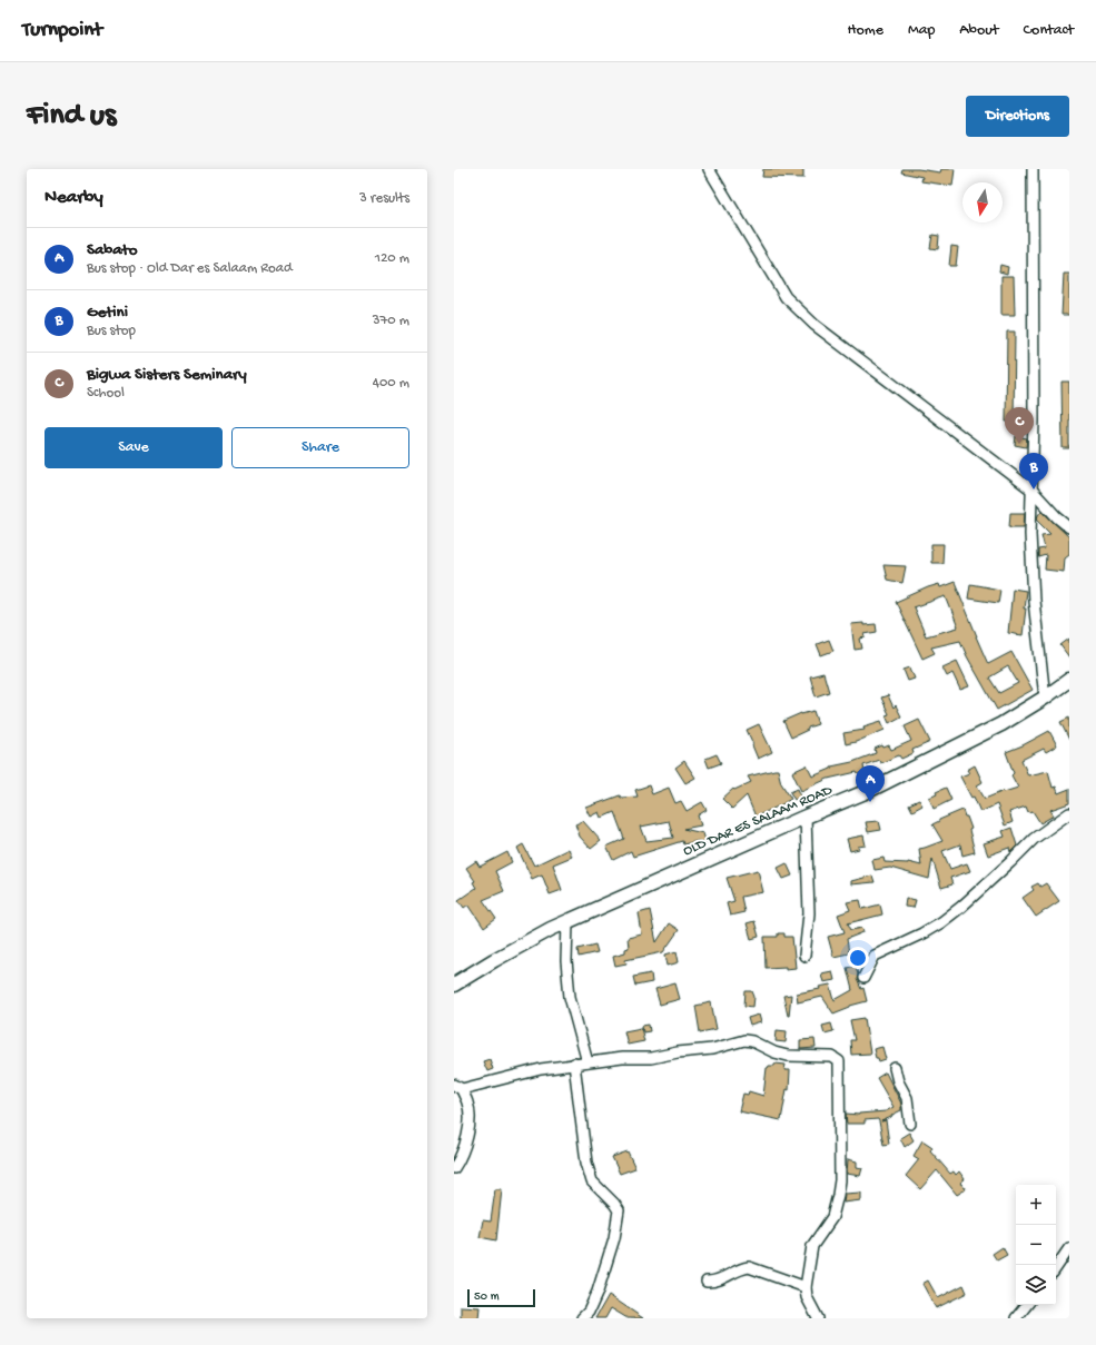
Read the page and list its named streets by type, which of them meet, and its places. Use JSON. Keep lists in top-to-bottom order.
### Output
{
  "streets": {
    "street": ["OLD DAR ES SALAAM ROAD"]
  },
  "scale_bar": "50 m",
  "north": "bottom",
  "page": {
    "header": "Turnpoint",
    "nav": [
      "Home",
      "Map",
      "About",
      "Contact"
    ],
    "buttons": [
      "Directions",
      ["Save", "Share"]
    ],
    "title": "Find us",
    "heading": ["Nearby", "3 results"],
    "list": [
      {
        "mark": "A",
        "name": "Sabato",
        "note": "Bus stop · Old Dar es Salaam Road",
        "value": "120 m"
      },
      {
        "mark": "B",
        "name": "Getini",
        "note": "Bus stop",
        "value": "370 m"
      },
      {
        "mark": "C",
        "name": "Bigwa Sisters Seminary",
        "note": "School",
        "value": "400 m"
      }
    ],
    "pins": ["C", "B", "A"],
    "map_buttons": ["+", "−"],
    "scale": "50 m"
  }
}
